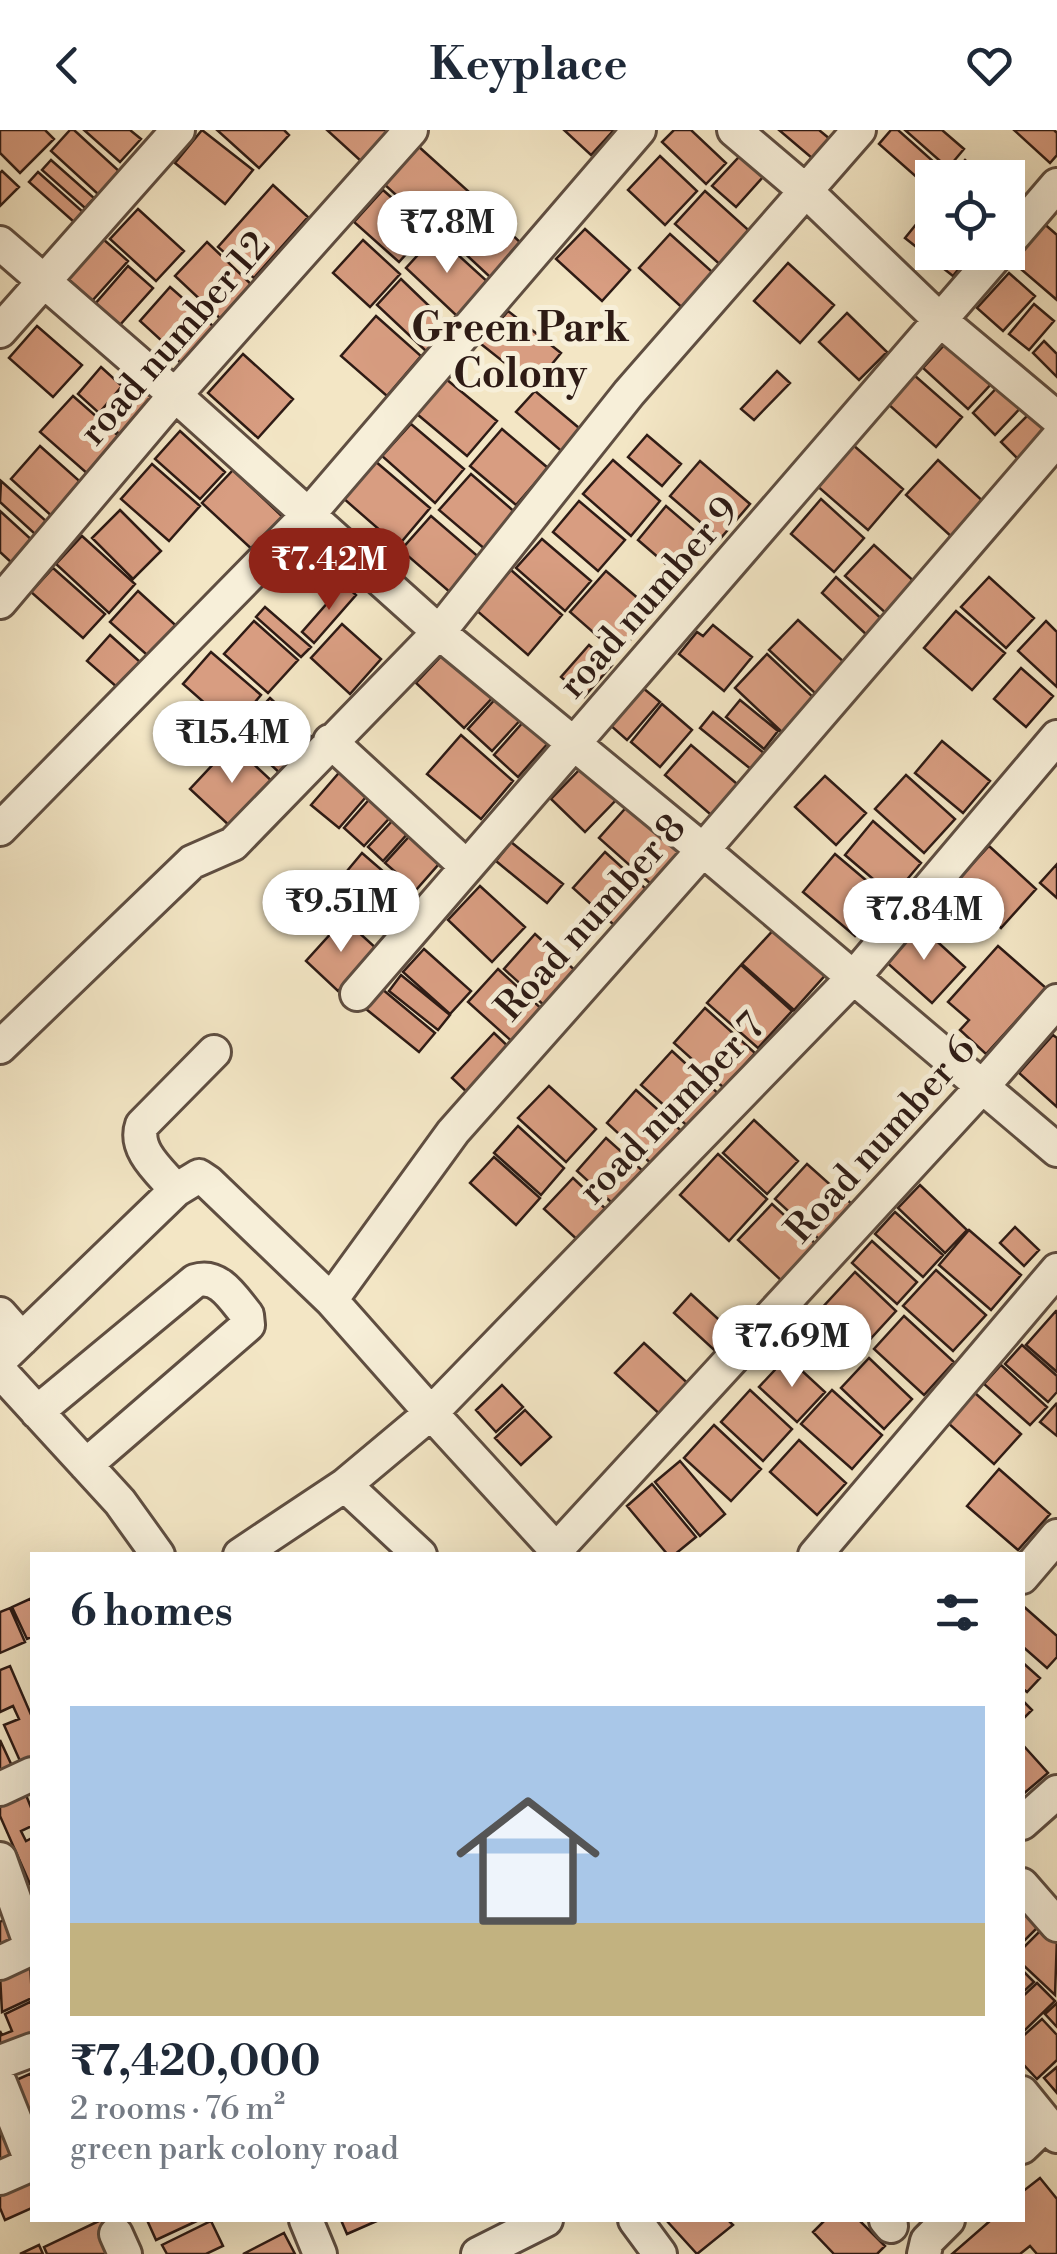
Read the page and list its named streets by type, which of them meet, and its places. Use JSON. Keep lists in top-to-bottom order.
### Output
{
  "streets": {
    "street": [
      "road number 12",
      "road number 9",
      "Road number 8",
      "road number 7",
      "Road number 6"
    ]
  },
  "districts": ["Green Park Colony"],
  "page": {
    "header": "Keyplace",
    "price": [
      "₹7.8M",
      "₹7.42M",
      "₹15.4M",
      "₹9.51M",
      "₹7.84M",
      "₹7.69M"
    ],
    "heading": "6 homes",
    "list": [
      {
        "name": "₹7,420,000",
        "note": "2 rooms · 76 m² · green park colony road"
      }
    ]
  }
}
